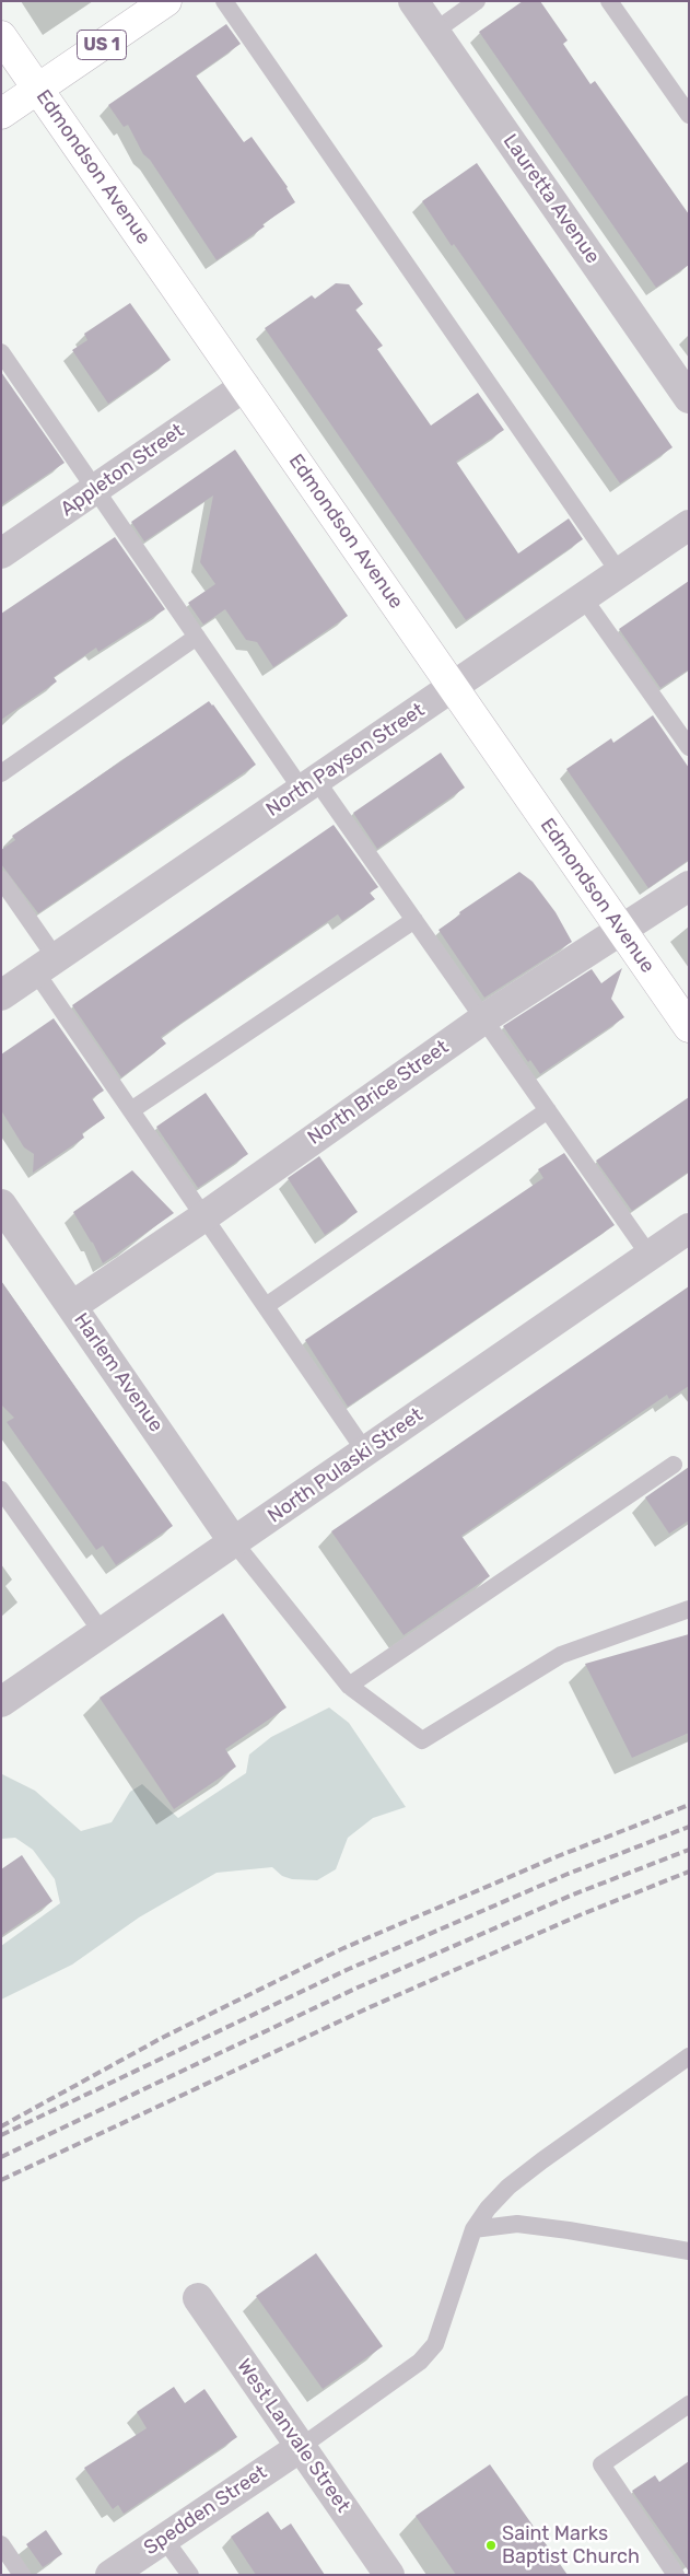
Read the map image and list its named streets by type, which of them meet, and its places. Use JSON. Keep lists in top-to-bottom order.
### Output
{
  "streets": {
    "main road": ["US 1", "Edmondson Avenue"],
    "street": [
      "Lauretta Avenue",
      "Appleton Street",
      "North Payson Street",
      "North Brice Street",
      "Harlem Avenue",
      "North Pulaski Street",
      "West Lanvale Street",
      "Spedden Street"
    ]
  },
  "crossings": [
    ["US 1", "Edmondson Avenue"],
    ["Edmondson Avenue", "Appleton Street"],
    ["Edmondson Avenue", "North Payson Street"],
    ["Edmondson Avenue", "North Brice Street"],
    ["North Brice Street", "Harlem Avenue"],
    ["Harlem Avenue", "North Pulaski Street"],
    ["West Lanvale Street", "Spedden Street"]
  ],
  "places": ["Saint Marks Baptist Church"]
}
